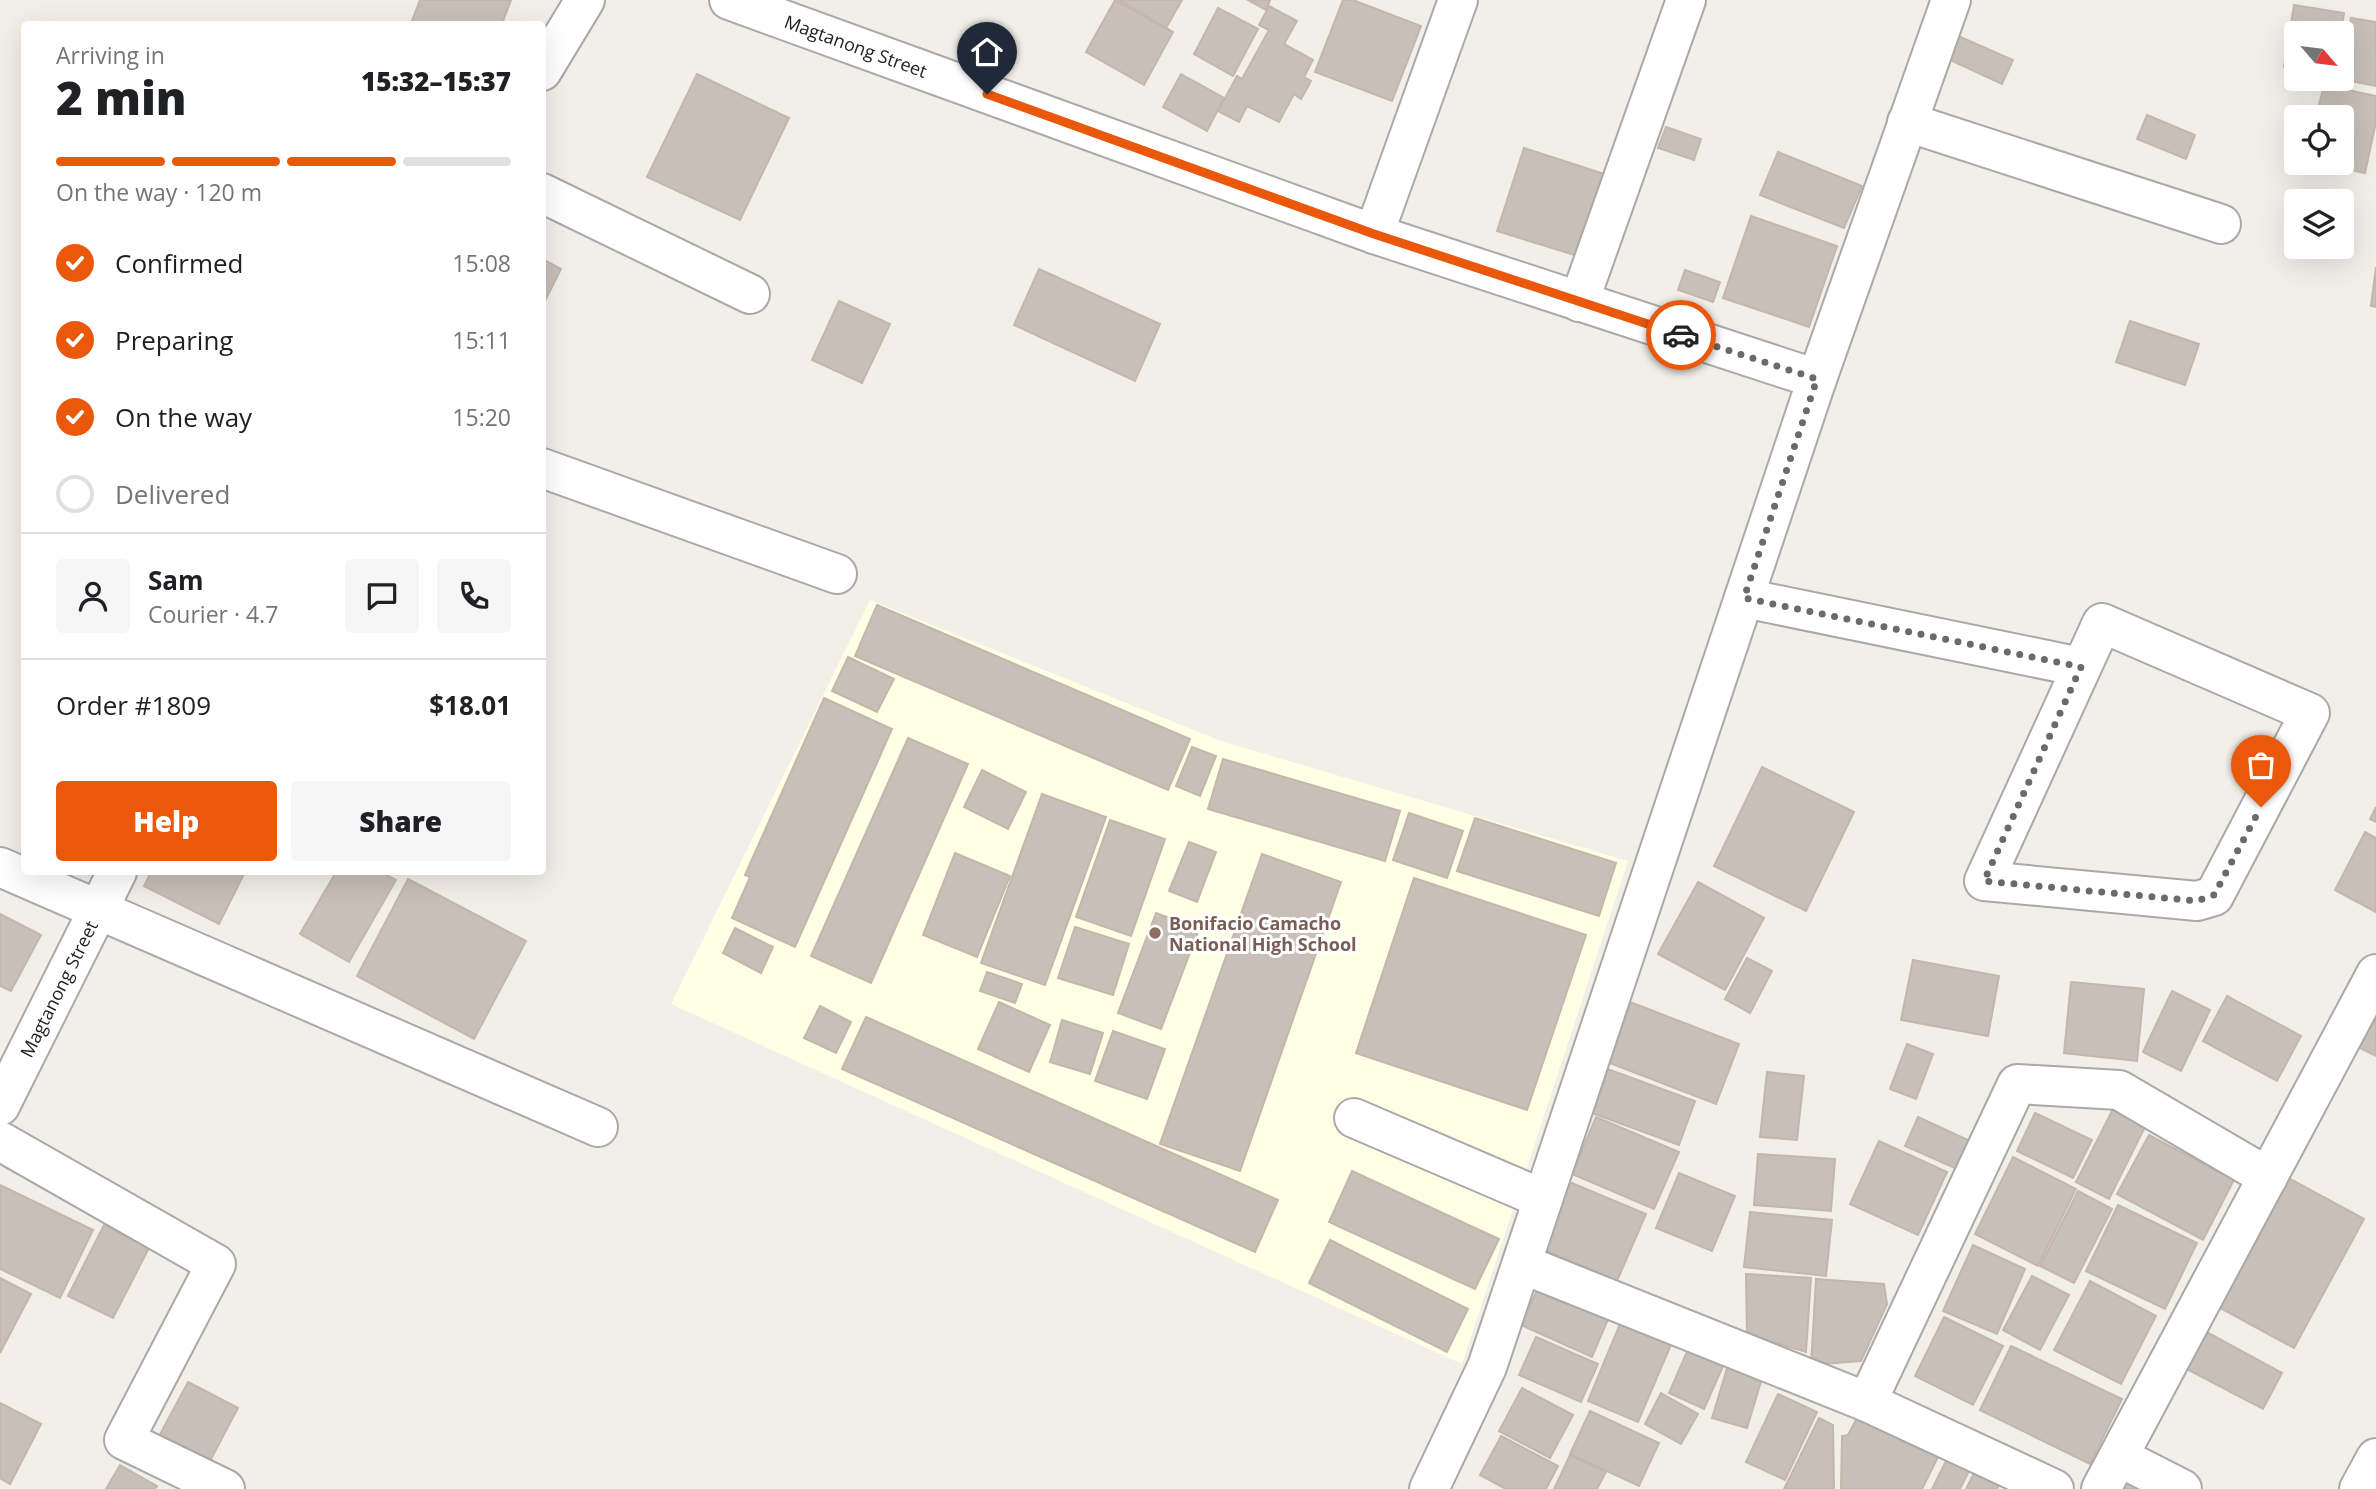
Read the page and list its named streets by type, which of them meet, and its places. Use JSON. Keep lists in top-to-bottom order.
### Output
{
  "streets": {
    "street": ["Magtanong Street"]
  },
  "places": ["Bonifacio Camacho National High School"],
  "north": "bottom right",
  "page": {
    "heading": ["2 min", "Arriving in", "15:32–15:37"],
    "panel": [
      "Sam",
      "Courier · 4.7",
      "Order #1809",
      "$18.01"
    ],
    "bar": "On the way · 120 m",
    "list": [
      ["Confirmed", "15:08"],
      ["Preparing", "15:11"],
      ["On the way", "15:20"],
      "Delivered"
    ],
    "buttons": ["Help", "Share"]
  }
}
